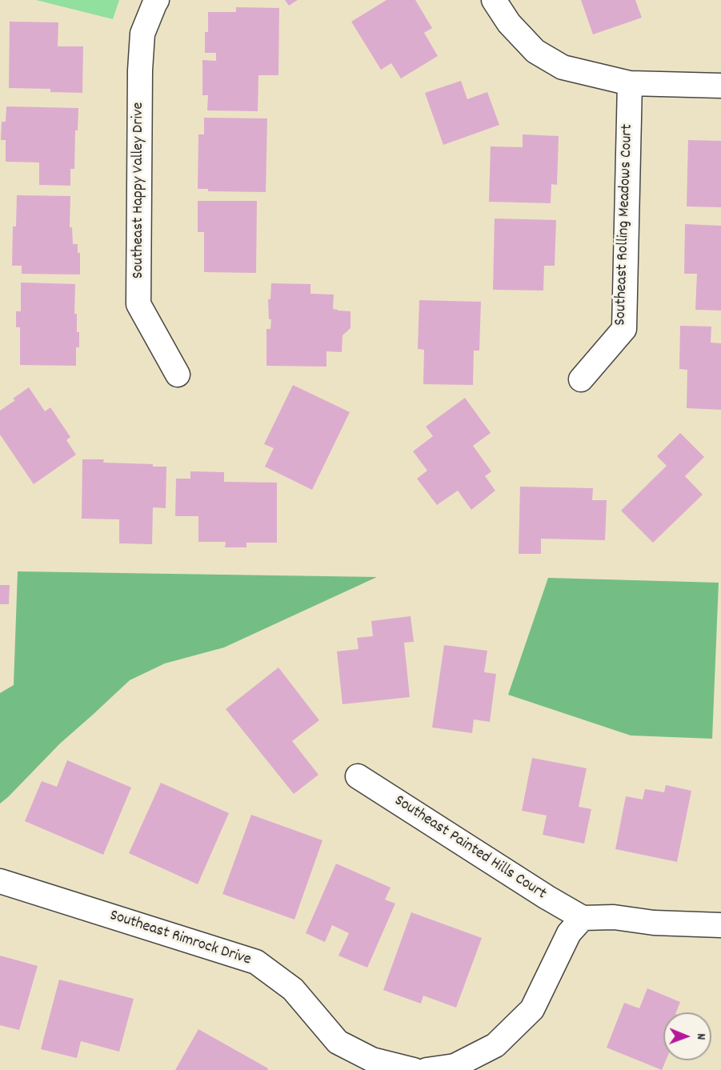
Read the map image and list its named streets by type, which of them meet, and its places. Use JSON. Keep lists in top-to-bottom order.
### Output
{
  "streets": {
    "street": [
      "Southeast Happy Valley Drive",
      "Southeast Rolling Meadows Court",
      "Southeast Painted Hills Court",
      "Southeast Rimrock Drive"
    ]
  },
  "north": "right"
}
